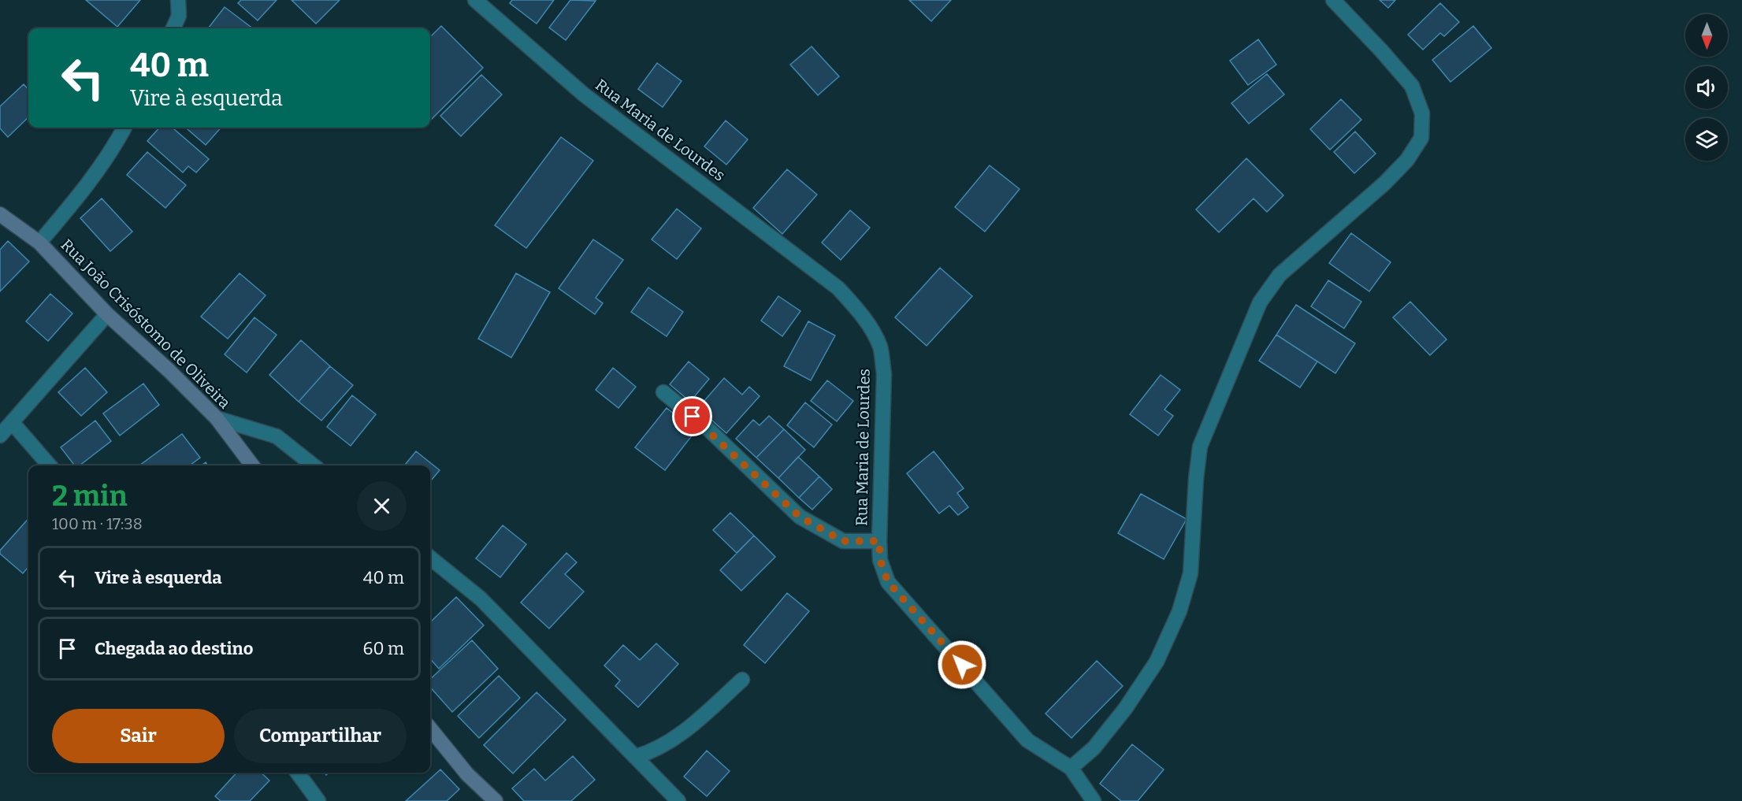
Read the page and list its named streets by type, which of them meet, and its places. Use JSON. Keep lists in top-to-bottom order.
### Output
{
  "streets": {
    "street": ["Rua Maria de Lourdes", "Rua João Crisóstomo de Oliveira"]
  },
  "north": "bottom",
  "page": {
    "turn": ["40 m", "Vire à esquerda"],
    "heading": ["2 min", "100 m · 17:38"],
    "list": [
      {
        "name": "Vire à esquerda",
        "value": "40 m"
      },
      {
        "name": "Chegada ao destino",
        "value": "60 m"
      }
    ],
    "buttons": ["Sair", "Compartilhar"]
  }
}
